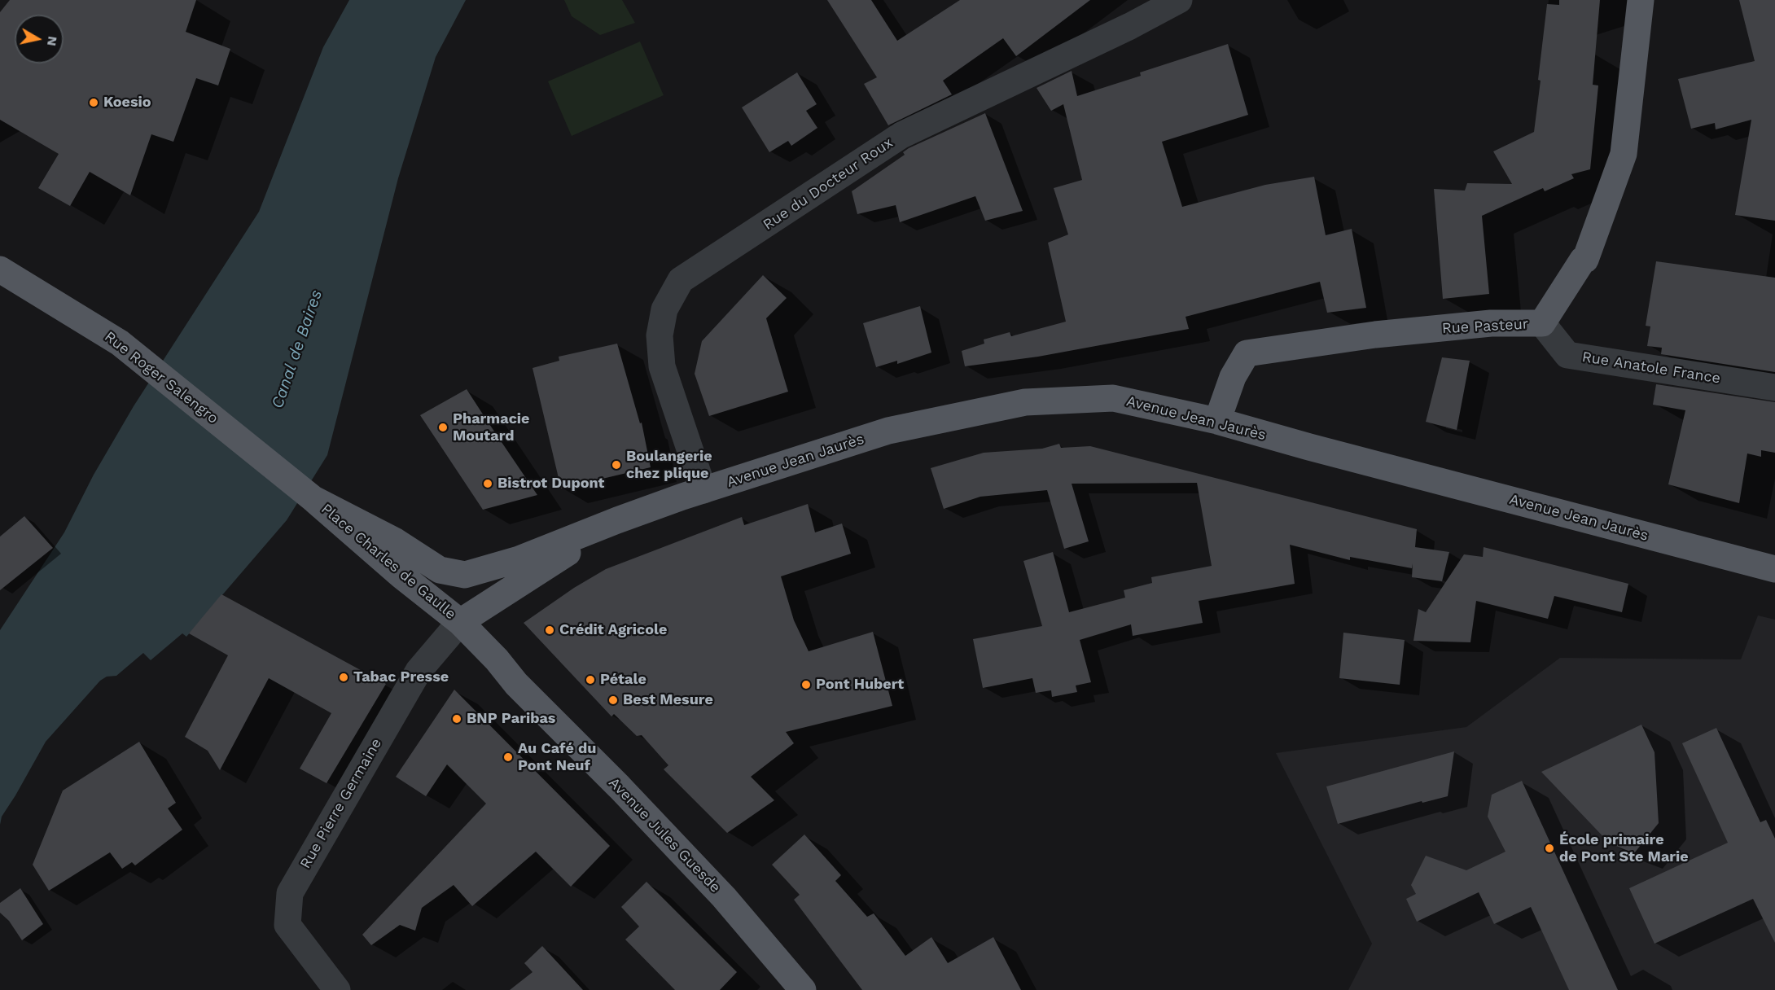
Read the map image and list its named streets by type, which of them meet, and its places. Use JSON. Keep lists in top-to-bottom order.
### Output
{
  "streets": {
    "main road": [
      "Rue Pasteur",
      "Rue Roger Salengro",
      "Avenue Jean Jaurès",
      "Place Charles de Gaulle",
      "Avenue Jules Guesde"
    ],
    "street": ["Rue du Docteur Roux", "Rue Anatole France", "Rue Pierre Germaine"]
  },
  "crossings": [
    ["Rue du Docteur Roux", "Avenue Jean Jaurès"],
    ["Rue Pasteur", "Rue Anatole France"],
    ["Rue Pasteur", "Avenue Jean Jaurès"],
    ["Rue Roger Salengro", "Place Charles de Gaulle"],
    ["Avenue Jean Jaurès", "Place Charles de Gaulle"],
    ["Avenue Jean Jaurès", "Rue Pierre Germaine"],
    ["Avenue Jean Jaurès", "Avenue Jules Guesde"],
    ["Place Charles de Gaulle", "Rue Pierre Germaine"],
    ["Place Charles de Gaulle", "Avenue Jules Guesde"],
    ["Rue Pierre Germaine", "Avenue Jules Guesde"]
  ],
  "water": ["Canal de Baires"],
  "places": [
    "Koesio",
    "Pharmacie Moutard",
    "Boulangerie chez plique",
    "Bistrot Dupont",
    "Crédit Agricole",
    "Tabac Presse",
    "Pétale",
    "Pont Hubert",
    "Best Mesure",
    "BNP Paribas",
    "Au Café du Pont Neuf",
    "École primaire de Pont Ste Marie"
  ],
  "north": "right"
}
